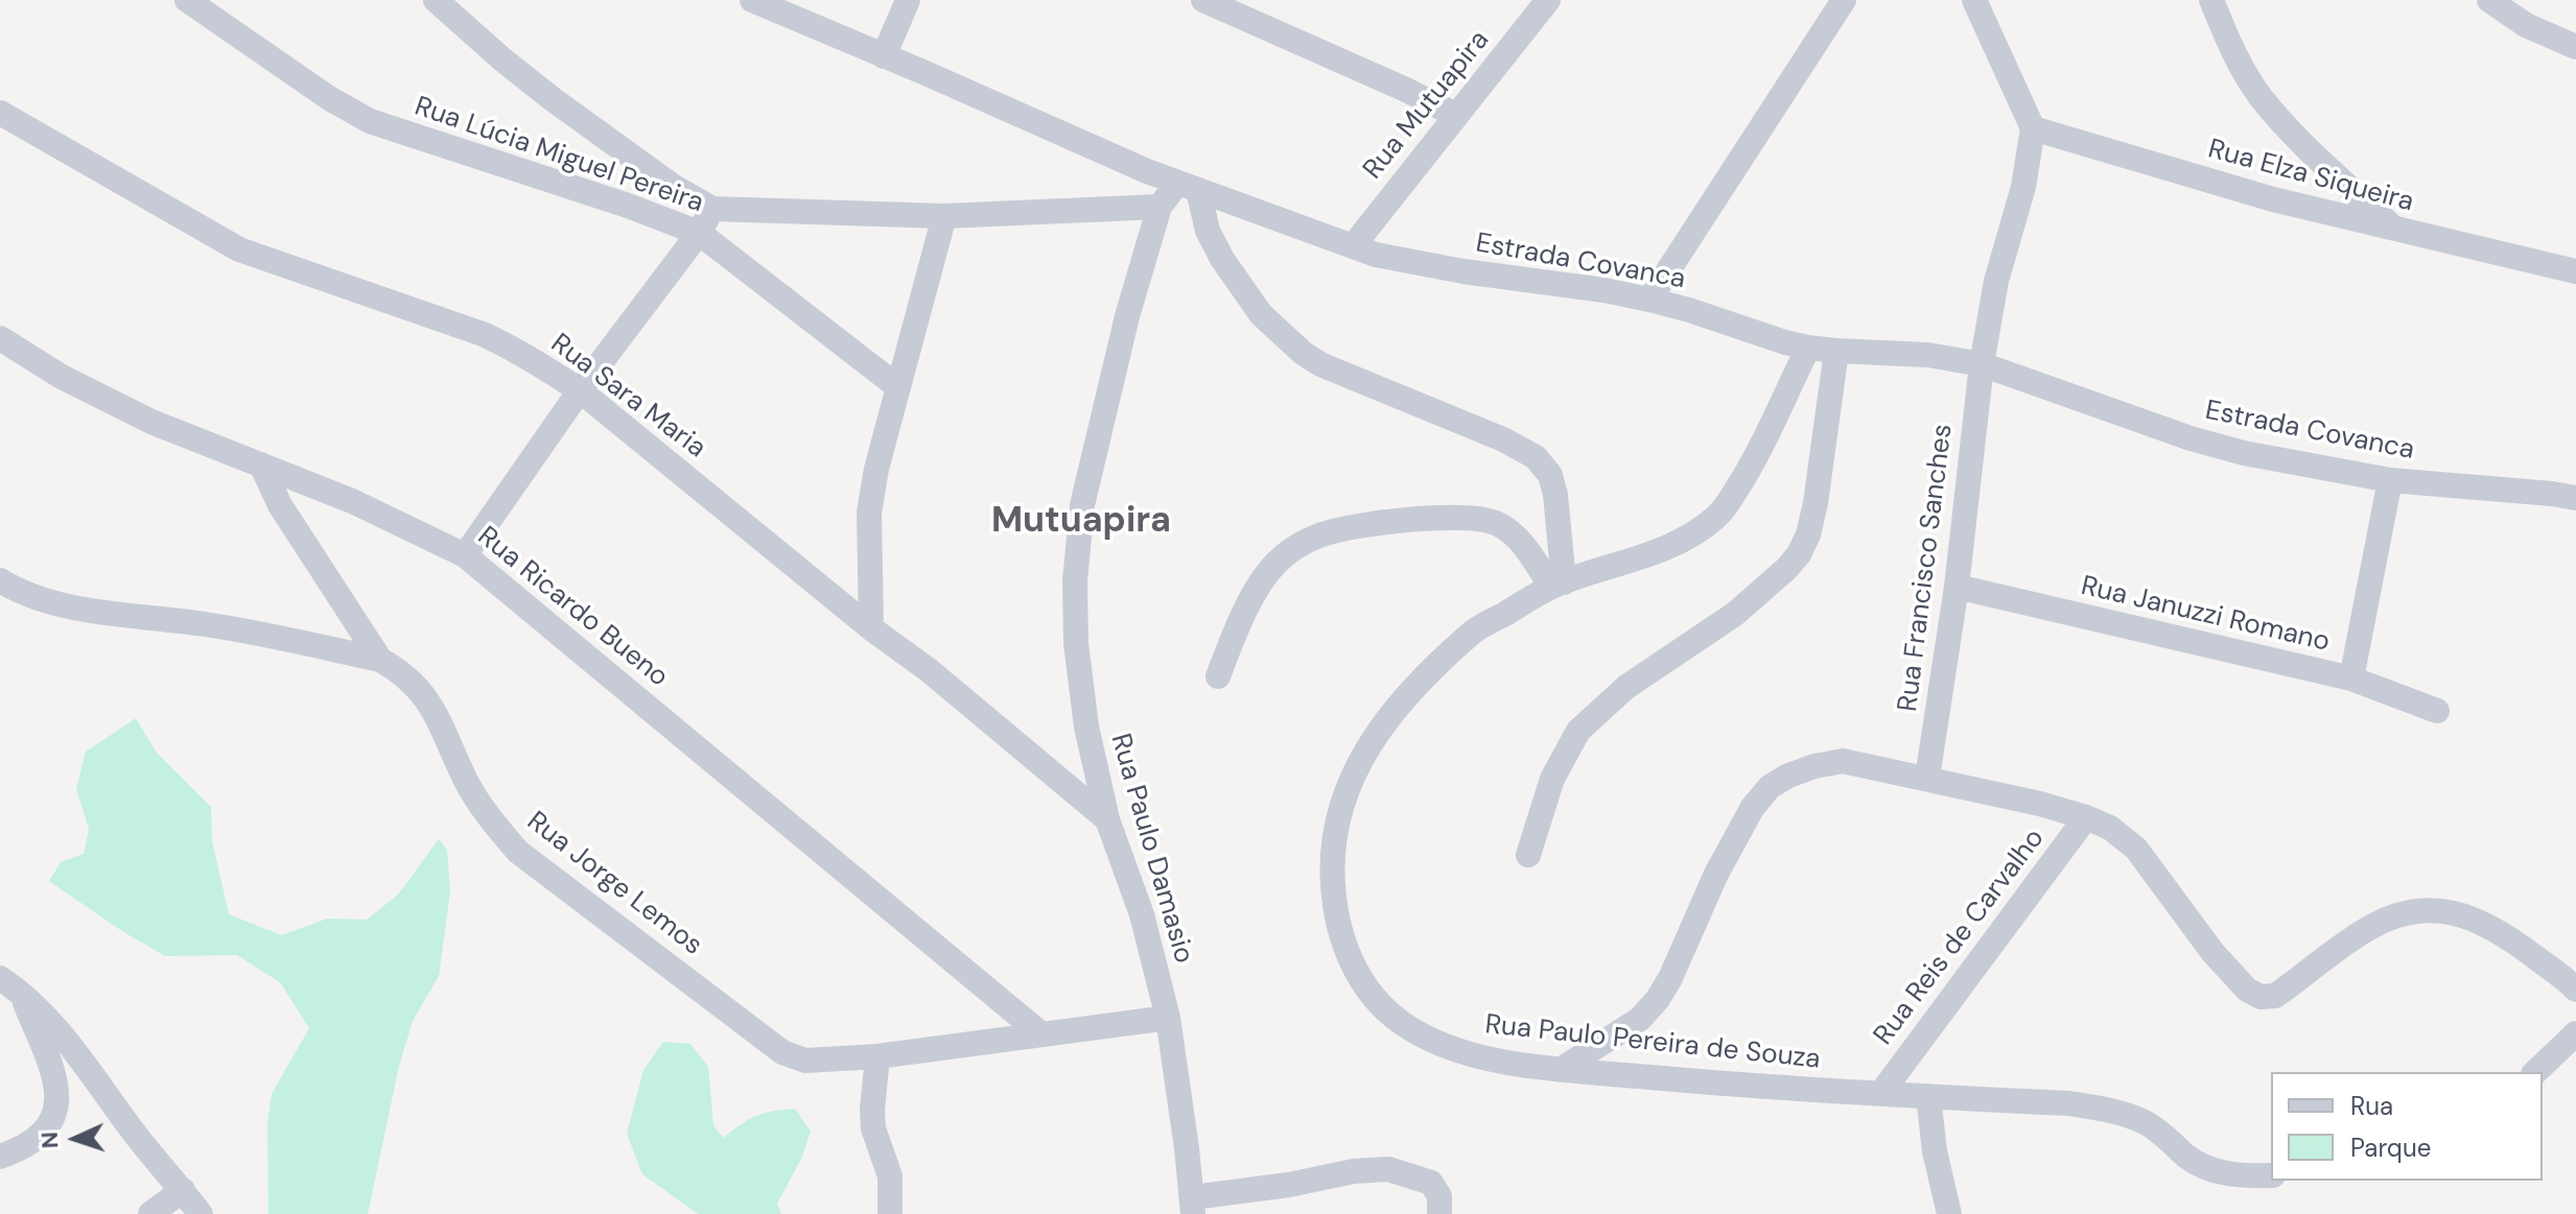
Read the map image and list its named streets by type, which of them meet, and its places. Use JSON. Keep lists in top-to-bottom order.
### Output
{
  "streets": {
    "street": [
      "Rua Mutuapira",
      "Rua Lúcia Miguel Pereira",
      "Rua Elza Siqueira",
      "Estrada Covanca",
      "Rua Sara Maria",
      "Rua Francisco Sanches",
      "Rua Ricardo Bueno",
      "Rua Januzzi Romano",
      "Rua Paulo Damasio",
      "Rua Jorge Lemos",
      "Rua Reis de Carvalho",
      "Rua Paulo Pereira de Souza"
    ]
  },
  "crossings": [
    ["Rua Mutuapira", "Estrada Covanca"],
    ["Rua Elza Siqueira", "Rua Francisco Sanches"],
    ["Estrada Covanca", "Rua Francisco Sanches"],
    ["Estrada Covanca", "Rua Paulo Pereira de Souza"],
    ["Rua Sara Maria", "Rua Paulo Damasio"],
    ["Rua Francisco Sanches", "Rua Januzzi Romano"],
    ["Rua Ricardo Bueno", "Rua Jorge Lemos"],
    ["Rua Paulo Damasio", "Rua Jorge Lemos"],
    ["Rua Reis de Carvalho", "Rua Paulo Pereira de Souza"]
  ],
  "districts": ["Mutuapira"],
  "legend": ["Rua", "Parque"],
  "north": "left"
}
